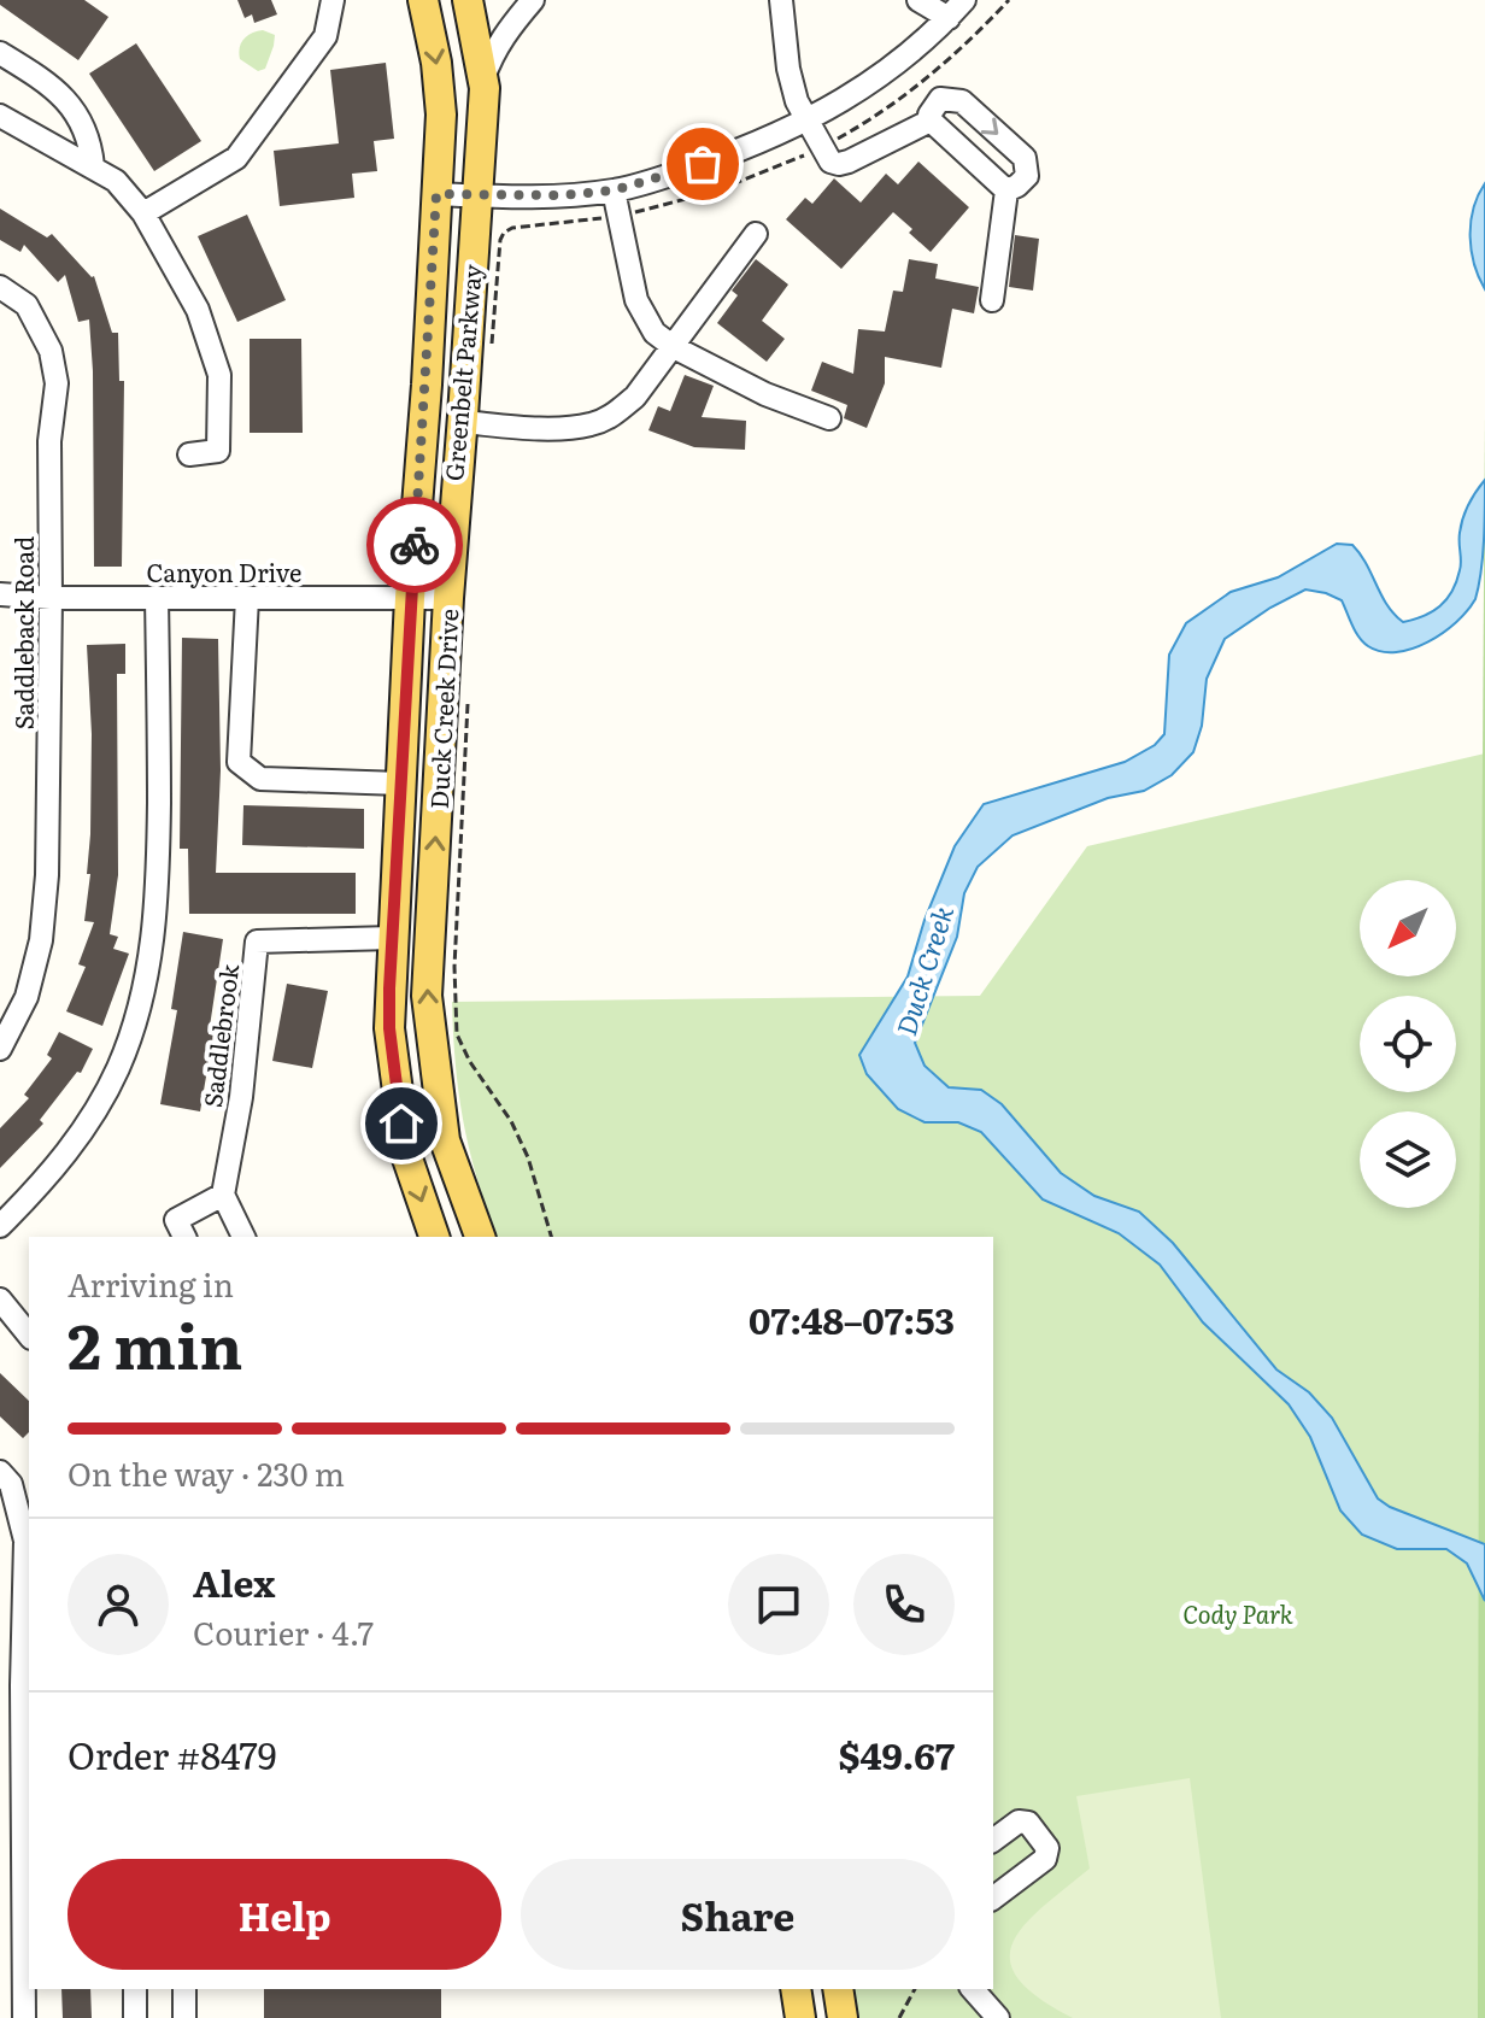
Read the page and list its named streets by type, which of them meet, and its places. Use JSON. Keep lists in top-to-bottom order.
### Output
{
  "streets": {
    "main road": ["Duck Creek Drive"],
    "street": ["Canyon Drive", "Saddleback Road", "Saddlebrook"],
    "path": ["Greenbelt Parkway"]
  },
  "crossings": [
    ["Canyon Drive", "Saddleback Road"],
    ["Canyon Drive", "Duck Creek Drive"],
    ["Duck Creek Drive", "Saddlebrook"]
  ],
  "water": ["Duck Creek"],
  "parks": ["Cody Park"],
  "north": "bottom left",
  "page": {
    "heading": ["2 min", "Arriving in", "07:48–07:53"],
    "panel": [
      "Alex",
      "Courier · 4.7",
      "Order #8479",
      "$49.67"
    ],
    "bar": "On the way · 230 m",
    "buttons": ["Help", "Share"]
  }
}
